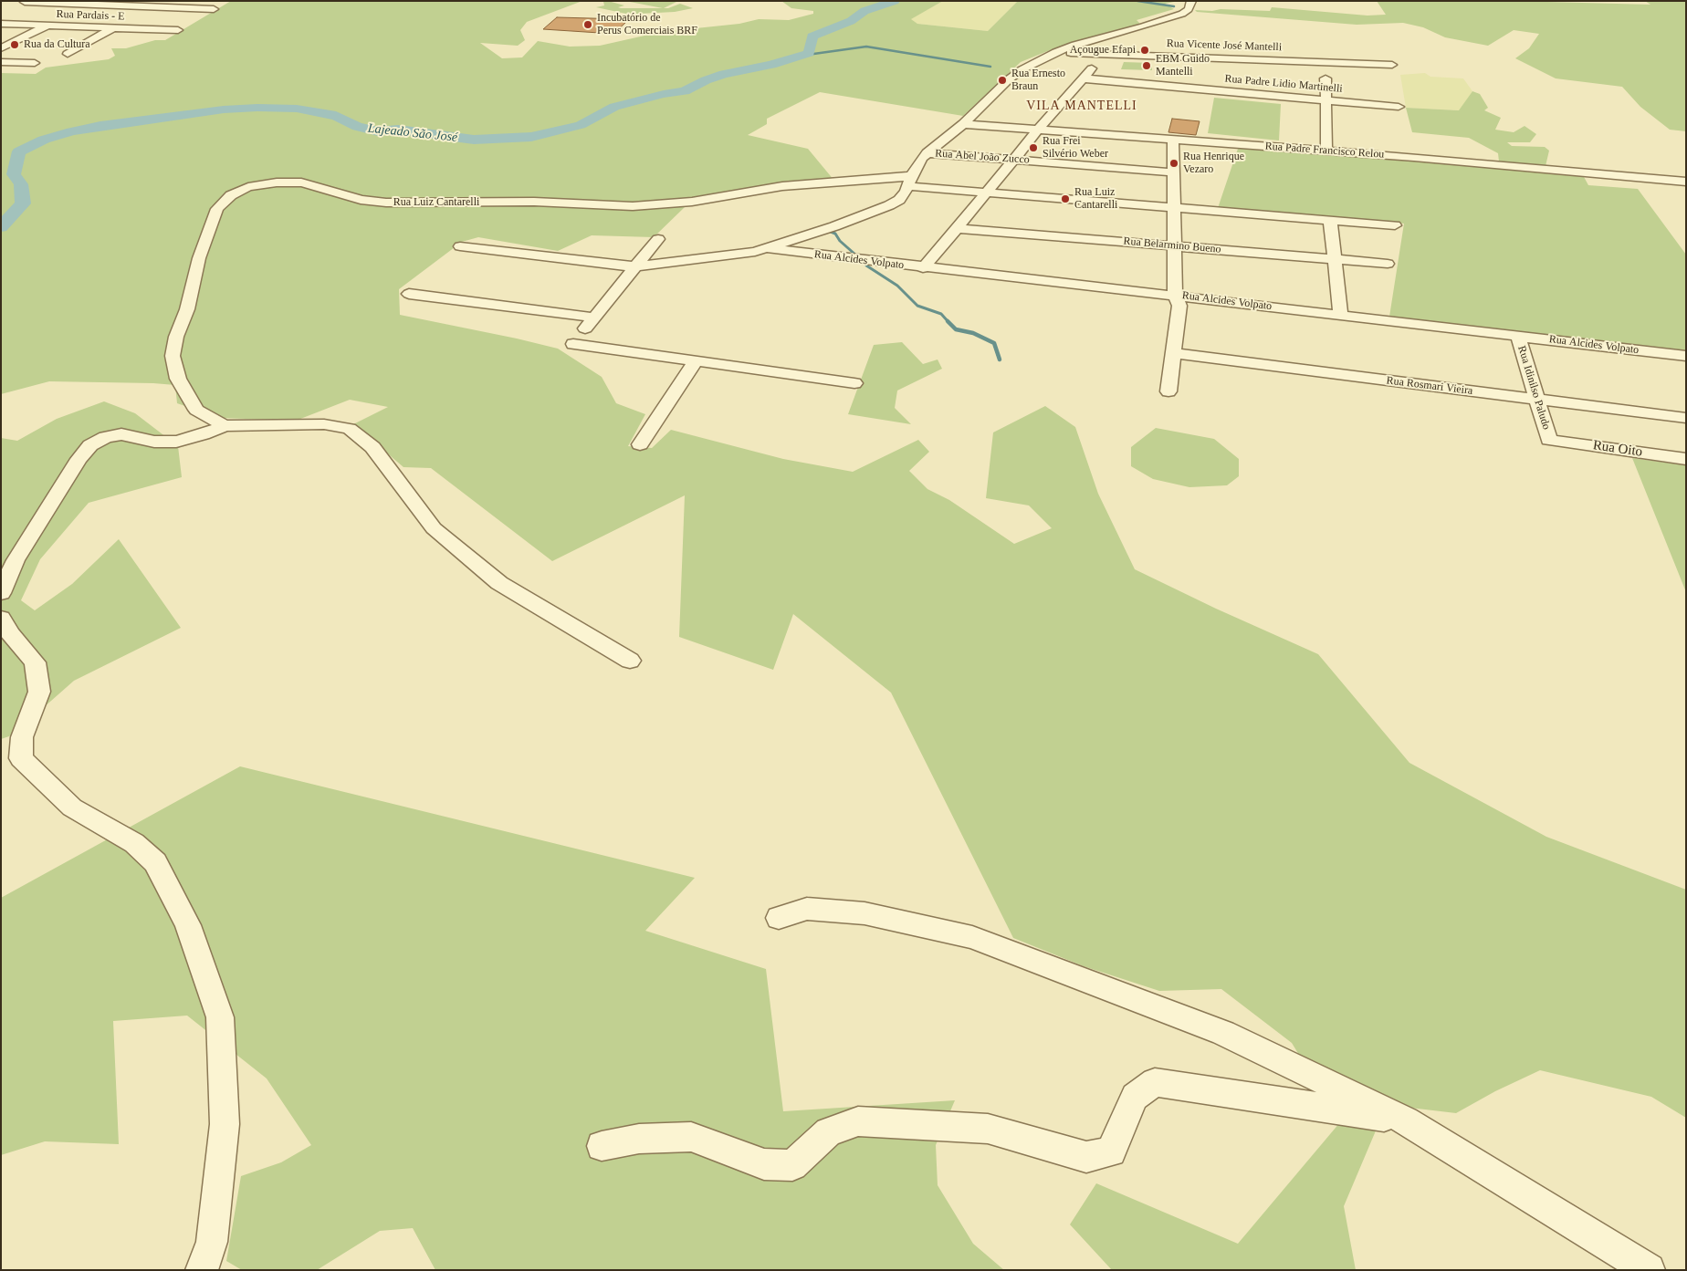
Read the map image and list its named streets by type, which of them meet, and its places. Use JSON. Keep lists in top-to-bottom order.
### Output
{
  "streets": {
    "street": [
      "Rua Pardais - E",
      "Rua Vicente José Mantelli",
      "Rua Padre Lidio Martinelli",
      "Rua Padre Francisco Relou",
      "Rua Abel João Zucco",
      "Rua Luiz Cantarelli",
      "Rua Belarmino Bueno",
      "Rua Alcides Volpato",
      "Rua Rosmari Vieira",
      "Rua Idinilso Paludo",
      "Rua Oito"
    ]
  },
  "crossings": [
    ["Rua Alcides Volpato", "Rua Idinilso Paludo"],
    ["Rua Rosmari Vieira", "Rua Idinilso Paludo"],
    ["Rua Idinilso Paludo", "Rua Oito"]
  ],
  "districts": ["VILA MANTELLI"],
  "water": ["Lajeado São José"],
  "places": [
    "Incubatório de Perus Comerciais BRF",
    "Rua da Cultura",
    "Açougue Efapi",
    "EBM Guido Mantelli",
    "Rua Ernesto Braun",
    "Rua Frei Silvério Weber",
    "Rua Henrique Vezaro",
    "Rua Luiz Cantarelli"
  ]
}
